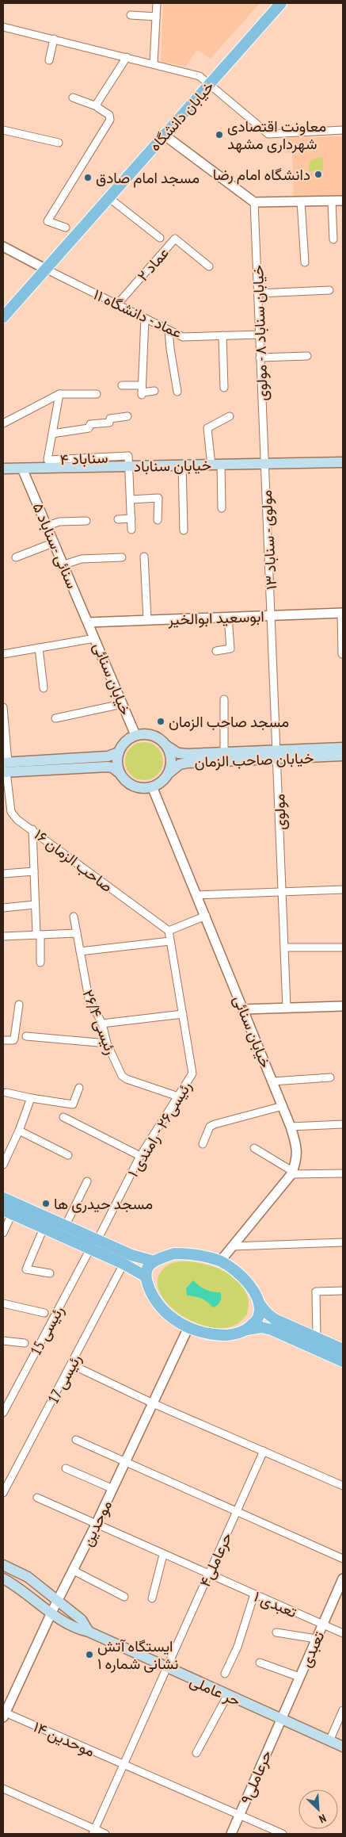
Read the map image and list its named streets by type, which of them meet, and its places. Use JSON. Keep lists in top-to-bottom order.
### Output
{
  "streets": {
    "main road": [
      "خیابان دانشگاه",
      "خیابان سناباد",
      "خیابان صاحب الزمان",
      "حر عاملی"
    ],
    "street": [
      "عماد ۲",
      "عماد - دانشگاه ۱۱",
      "خیابان سناباد ۸ - مولوی",
      "سناباد ۴",
      "مولوی - سناباد ۱۳",
      "سنائی -سناباد ۵",
      "ابوسعید ابوالخیر",
      "خیابان سنائی",
      "مولوی",
      "صاحب الزمان ۱۶",
      "رئیسی ۲۶/۴",
      "رئیسی۲۶ - رامندی ۱",
      "رئیسی 15",
      "رئیسی 17",
      "موحدین",
      "حرعاملی۴",
      "تعبدی ۱",
      "تعبدی",
      "موحدین ۱۴",
      "حرعاملی۹"
    ]
  },
  "crossings": [
    ["خیابان دانشگاه", "عماد - دانشگاه ۱۱"],
    ["عماد ۲", "عماد - دانشگاه ۱۱"],
    ["عماد - دانشگاه ۱۱", "خیابان سناباد ۸ - مولوی"],
    ["خیابان سناباد ۸ - مولوی", "خیابان سناباد"],
    ["خیابان سناباد ۸ - مولوی", "مولوی - سناباد ۱۳"],
    ["سناباد ۴", "خیابان سناباد"],
    ["خیابان سناباد", "مولوی - سناباد ۱۳"],
    ["خیابان سناباد", "سنائی -سناباد ۵"],
    ["مولوی - سناباد ۱۳", "ابوسعید ابوالخیر"],
    ["مولوی - سناباد ۱۳", "مولوی"],
    ["سنائی -سناباد ۵", "ابوسعید ابوالخیر"],
    ["سنائی -سناباد ۵", "خیابان سنائی"],
    ["ابوسعید ابوالخیر", "خیابان سنائی"],
    ["ابوسعید ابوالخیر", "مولوی"],
    ["خیابان سنائی", "خیابان صاحب الزمان"],
    ["خیابان سنائی", "موحدین"],
    ["خیابان صاحب الزمان", "مولوی"],
    ["صاحب الزمان ۱۶", "رئیسی۲۶ - رامندی ۱"],
    ["رئیسی ۲۶/۴", "رئیسی۲۶ - رامندی ۱"],
    ["رئیسی۲۶ - رامندی ۱", "رئیسی 15"],
    ["موحدین", "تعبدی ۱"],
    ["موحدین", "حر عاملی"],
    ["موحدین", "موحدین ۱۴"],
    ["حرعاملی۴", "تعبدی ۱"],
    ["حرعاملی۴", "حر عاملی"],
    ["حرعاملی۴", "موحدین ۱۴"],
    ["تعبدی ۱", "تعبدی"],
    ["تعبدی", "حر عاملی"],
    ["تعبدی", "حرعاملی۹"],
    ["حر عاملی", "حرعاملی۹"],
    ["موحدین ۱۴", "حرعاملی۹"]
  ],
  "places": [
    "معاونت اقتصادی شهرداری مشهد",
    "دانشگاه امام رضا",
    "مسجد امام صادق",
    "مسجد صاحب الزمان",
    "مسجد حیدری ها",
    "ایستگاه آتش نشانی شماره ۱"
  ],
  "north": "bottom right"
}
